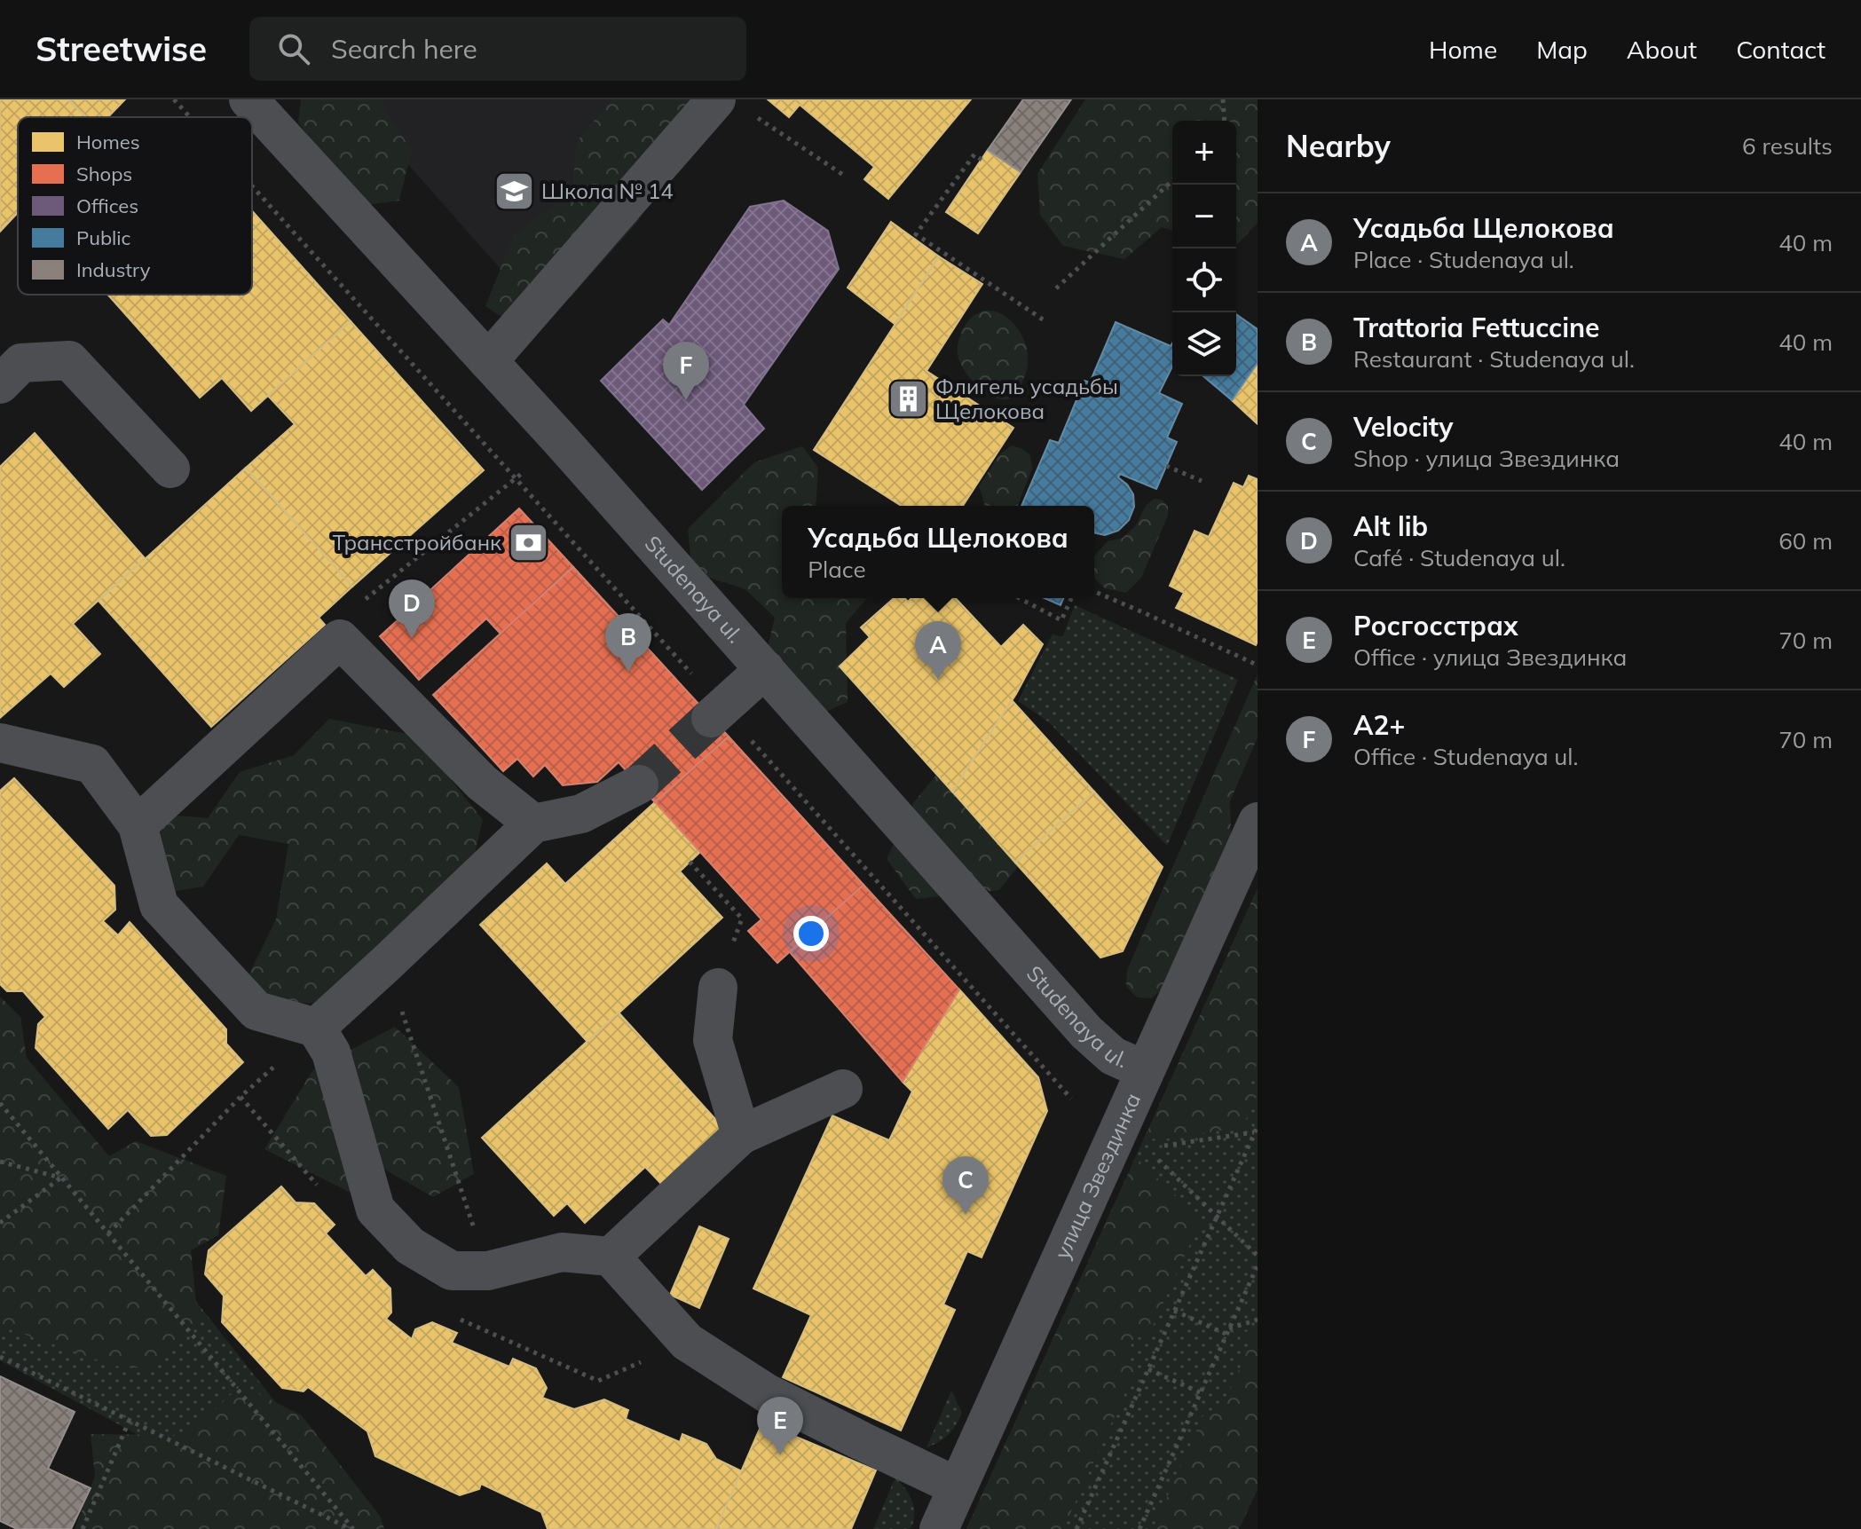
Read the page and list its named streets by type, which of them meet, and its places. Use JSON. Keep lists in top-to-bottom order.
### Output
{
  "streets": {
    "street": ["Studenaya ul.", "улица Звездинка"]
  },
  "crossings": [
    ["Studenaya ul.", "улица Звездинка"]
  ],
  "places": {
    "school or university": ["Школа № 14"],
    "building": ["Флигель усадьбы Щелокова"],
    "bank": ["Трансстройбанк"]
  },
  "legend": [
    "Homes",
    "Shops",
    "Offices",
    "Public",
    "Industry"
  ],
  "page": {
    "header": "Streetwise",
    "search": "Search here",
    "nav": [
      "Home",
      "Map",
      "About",
      "Contact"
    ],
    "heading": ["Nearby", "6 results"],
    "map_buttons": ["+", "−"],
    "list": [
      {
        "mark": "A",
        "name": "Усадьба Щелокова",
        "note": "Place · Studenaya ul.",
        "value": "40 m"
      },
      {
        "mark": "B",
        "name": "Trattoria Fettuccine",
        "note": "Restaurant · Studenaya ul.",
        "value": "40 m"
      },
      {
        "mark": "C",
        "name": "Velocity",
        "note": "Shop · улица Звездинка",
        "value": "40 m"
      },
      {
        "mark": "D",
        "name": "Alt lib",
        "note": "Café · Studenaya ul.",
        "value": "60 m"
      },
      {
        "mark": "E",
        "name": "Росгосстрах",
        "note": "Office · улица Звездинка",
        "value": "70 m"
      },
      {
        "mark": "F",
        "name": "А2+",
        "note": "Office · Studenaya ul.",
        "value": "70 m"
      }
    ],
    "pins": [
      "F",
      "D",
      "B",
      "A",
      "C",
      "E"
    ],
    "popup": ["Усадьба Щелокова", "Place"]
  }
}
